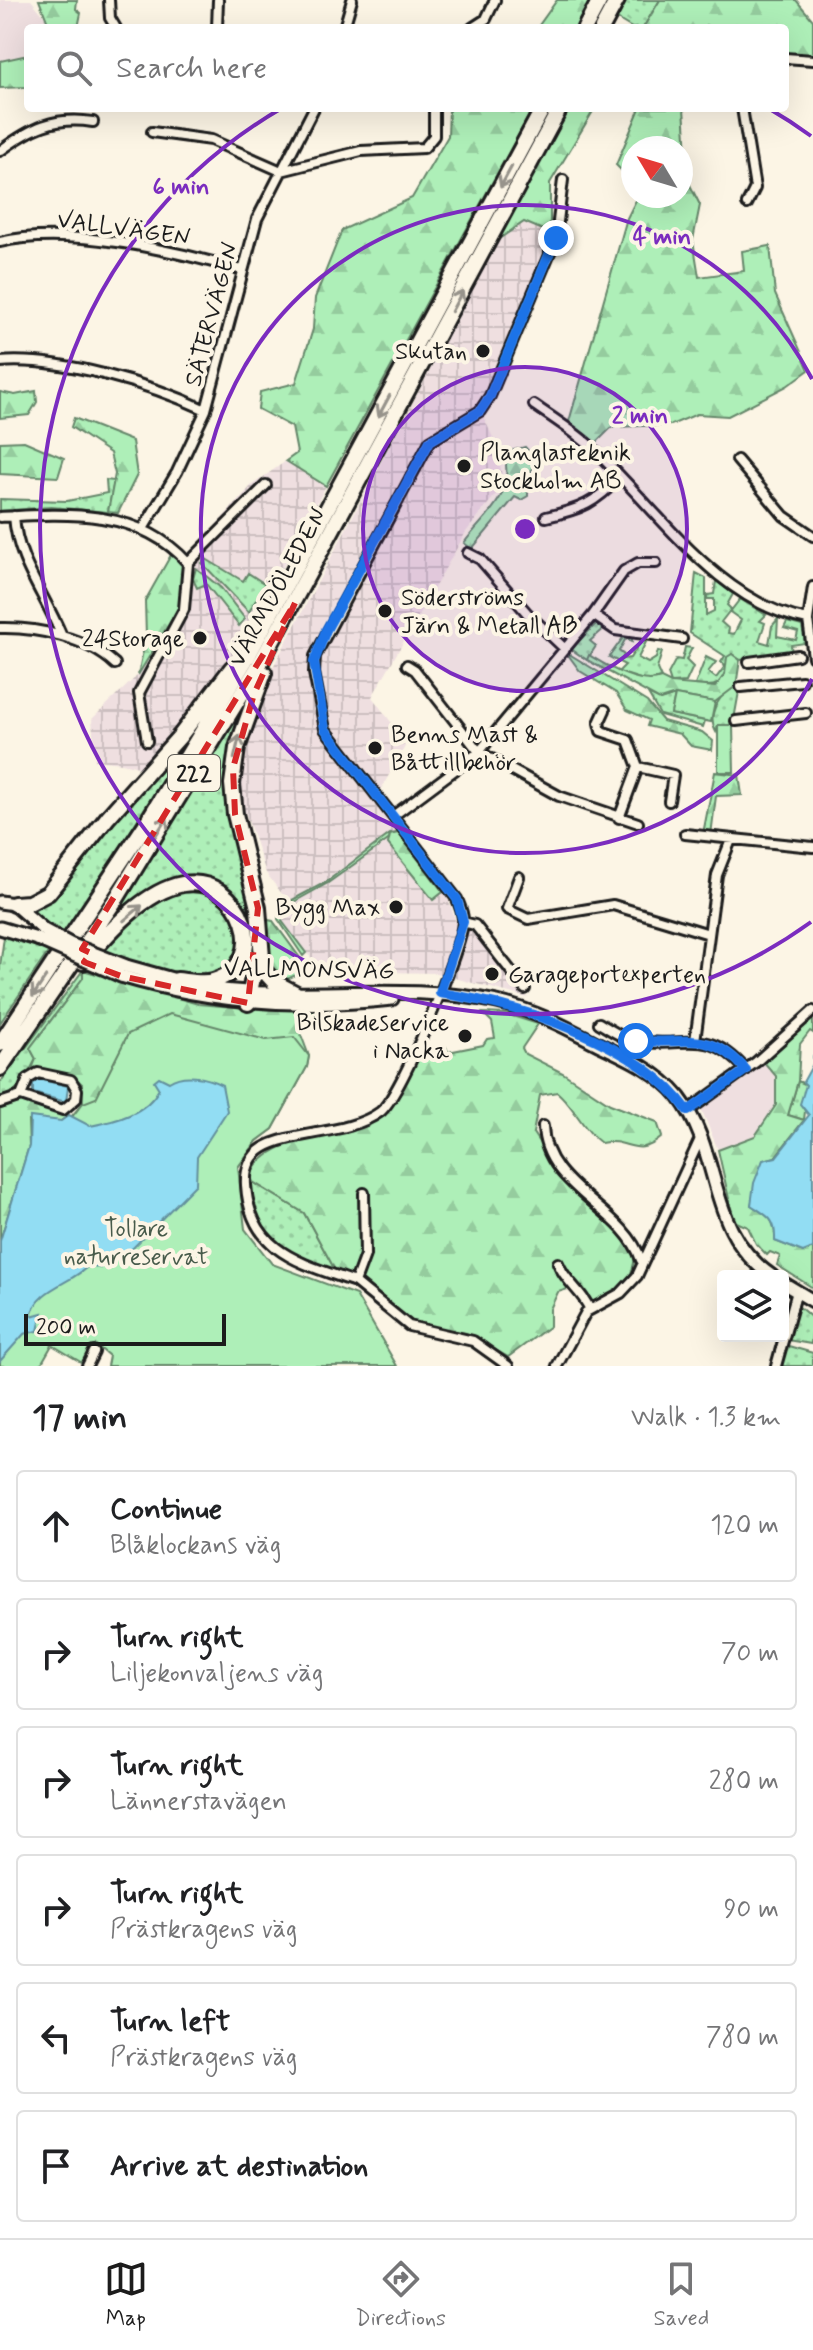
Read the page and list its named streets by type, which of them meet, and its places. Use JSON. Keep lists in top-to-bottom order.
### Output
{
  "streets": {
    "highway": ["VÄRMDÖLEDEN", "222"],
    "main road": ["VALLMONSVÄG"],
    "street": ["VALLVÄGEN", "SÄTERVÄGEN"]
  },
  "crossings": [
    ["VALLVÄGEN", "SÄTERVÄGEN"]
  ],
  "parks": ["Tollare naturreservat"],
  "places": [
    "Skutan",
    "Planglasteknik Stockholm AB",
    "Söderströms Järn & Metall AB",
    "24Storage",
    "Benns Mast & Båttillbehör",
    "Bygg Max",
    "Garageportexperten",
    "Bilskadeservice i Nacka"
  ],
  "scale_bar": "200 m",
  "north": "top left",
  "page": {
    "search": "Search here",
    "scale": "200 m",
    "heading": ["17 min", "Walk · 1.3 km"],
    "list": [
      ["Continue", "Blåklockans väg", "120 m"],
      ["Turn right", "Liljekonvaljens väg", "70 m"],
      ["Turn right", "Lännerstavägen", "280 m"],
      ["Turn right", "Prästkragens väg", "90 m"],
      ["Turn left", "Prästkragens väg", "780 m"],
      "Arrive at destination"
    ],
    "nav": ["Map", "Directions", "Saved"]
  },
  "rings": ["6 min", "4 min", "2 min"]
}
